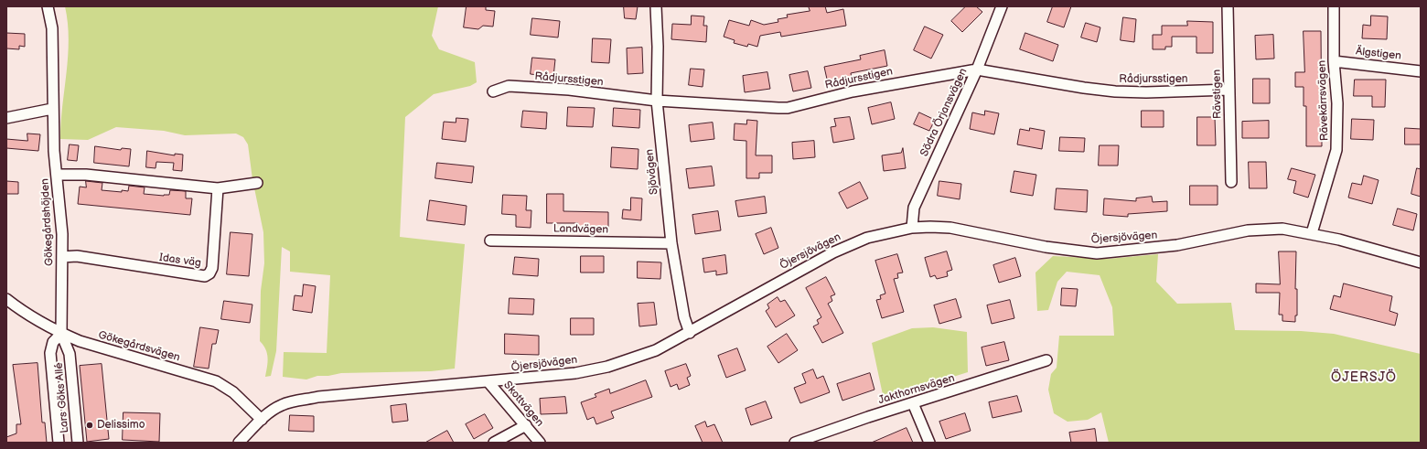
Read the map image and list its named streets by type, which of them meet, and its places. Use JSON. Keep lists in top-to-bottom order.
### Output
{
  "streets": {
    "street": [
      "Älgstigen",
      "Rådjursstigen",
      "Rävstigen",
      "Rävekärrsvägen",
      "Södra Örjansvägen",
      "Sjövägen",
      "Gökegårdshöjden",
      "Landvägen",
      "Öjersjövägen",
      "Idas väg",
      "Gökegårdsvägen",
      "Jakthornsvägen",
      "Lars Göks Allé",
      "Skottvägen"
    ]
  },
  "crossings": [
    ["Älgstigen", "Rävekärrsvägen"],
    ["Rådjursstigen", "Rävstigen"],
    ["Rådjursstigen", "Södra Örjansvägen"],
    ["Rådjursstigen", "Sjövägen"],
    ["Rävekärrsvägen", "Öjersjövägen"],
    ["Södra Örjansvägen", "Öjersjövägen"],
    ["Sjövägen", "Landvägen"],
    ["Sjövägen", "Öjersjövägen"],
    ["Gökegårdshöjden", "Idas väg"],
    ["Gökegårdshöjden", "Gökegårdsvägen"],
    ["Gökegårdshöjden", "Lars Göks Allé"],
    ["Öjersjövägen", "Gökegårdsvägen"],
    ["Öjersjövägen", "Skottvägen"],
    ["Gökegårdsvägen", "Lars Göks Allé"]
  ],
  "districts": ["ÖJERSJÖ"],
  "places": ["Delissimo"]
}
